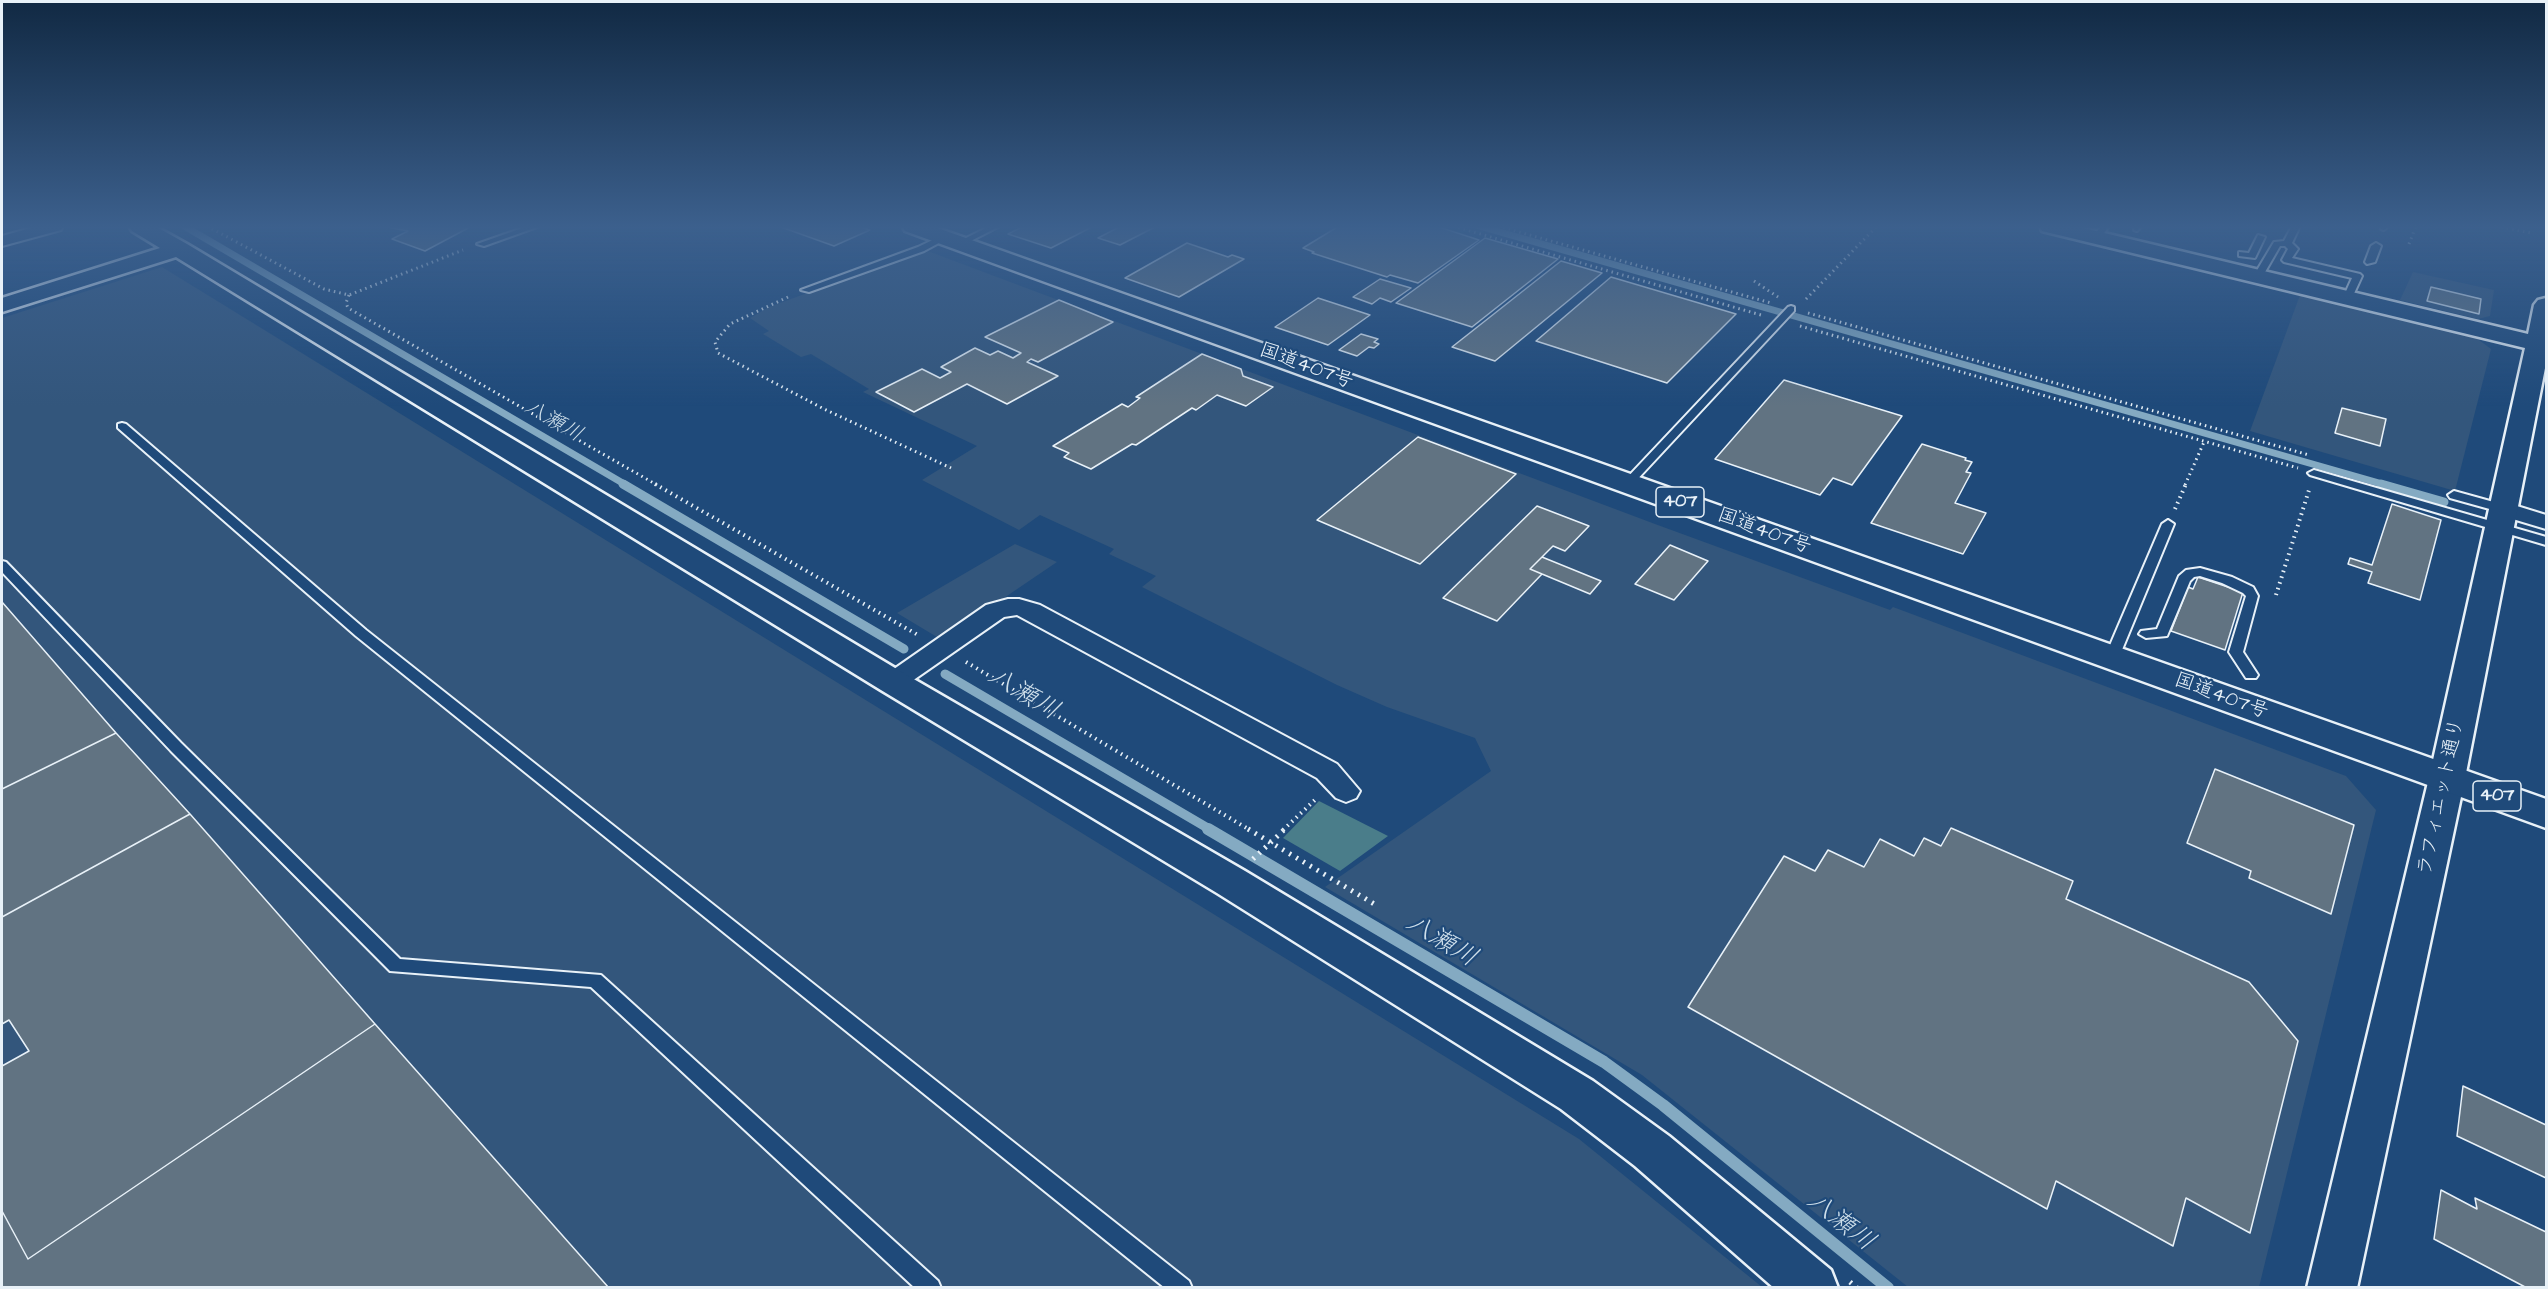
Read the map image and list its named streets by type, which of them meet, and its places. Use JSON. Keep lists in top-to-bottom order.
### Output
{
  "streets": {
    "main road": ["国道407号", "407", "ラフィエット通り"]
  },
  "crossings": [
    ["国道407号", "ラフィエット通り"]
  ],
  "water": ["八瀬川"]
}
